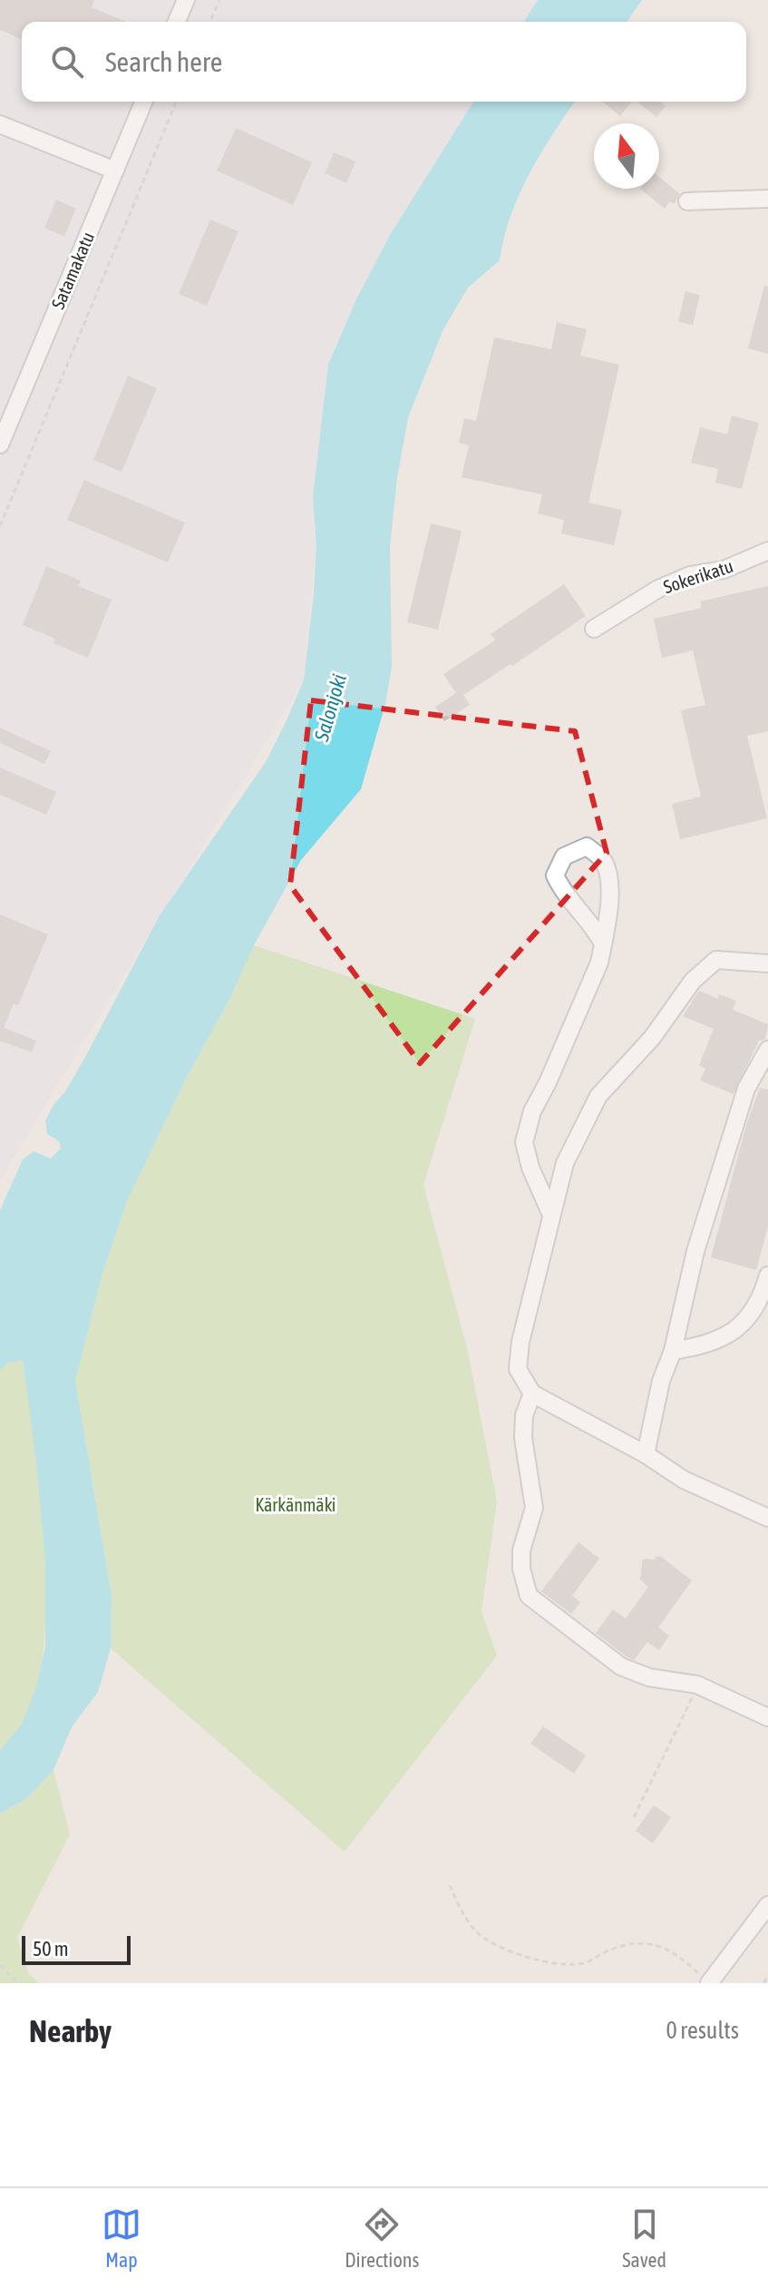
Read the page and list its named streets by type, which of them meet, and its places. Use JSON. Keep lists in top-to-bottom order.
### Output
{
  "streets": {
    "street": ["Satamakatu", "Sokerikatu"]
  },
  "water": ["Salonjoki"],
  "parks": ["Kärkänmäki"],
  "scale_bar": "50 m",
  "north": "top",
  "page": {
    "search": "Search here",
    "scale": "50 m",
    "heading": ["Nearby", "0 results"],
    "nav": ["Map", "Directions", "Saved"]
  }
}
